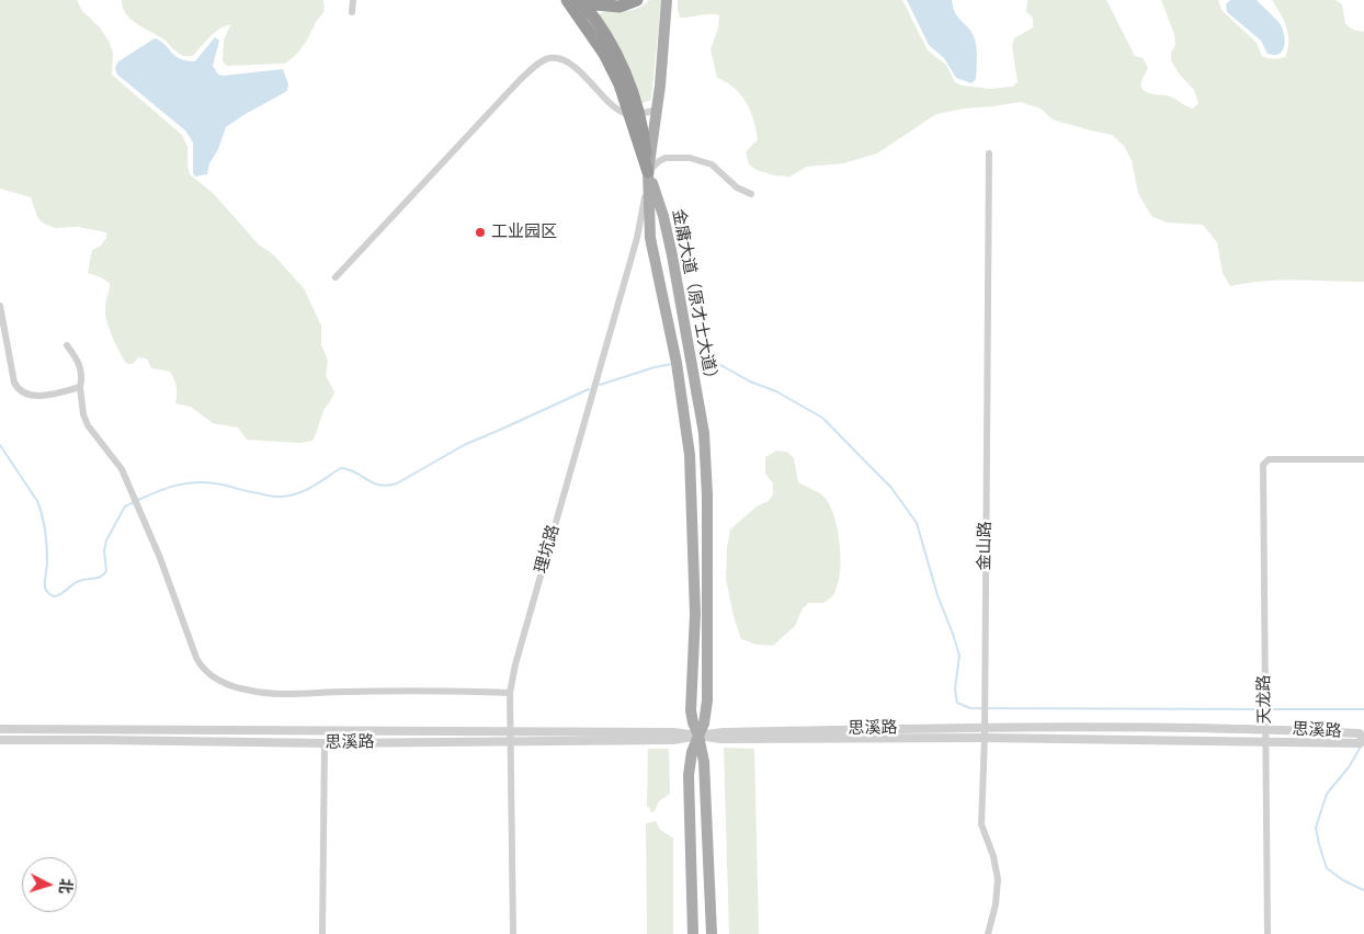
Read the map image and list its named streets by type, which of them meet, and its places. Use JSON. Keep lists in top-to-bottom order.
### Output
{
  "streets": {
    "main road": ["金庸大道（原才士大道）"],
    "street": [
      "金山路",
      "理坑路",
      "天龙路",
      "思溪路"
    ]
  },
  "crossings": [
    ["金庸大道（原才士大道）", "理坑路"],
    ["金庸大道（原才士大道）", "思溪路"],
    ["金山路", "思溪路"],
    ["理坑路", "思溪路"],
    ["天龙路", "思溪路"]
  ],
  "places": ["工业园区"],
  "north": "right"
}
